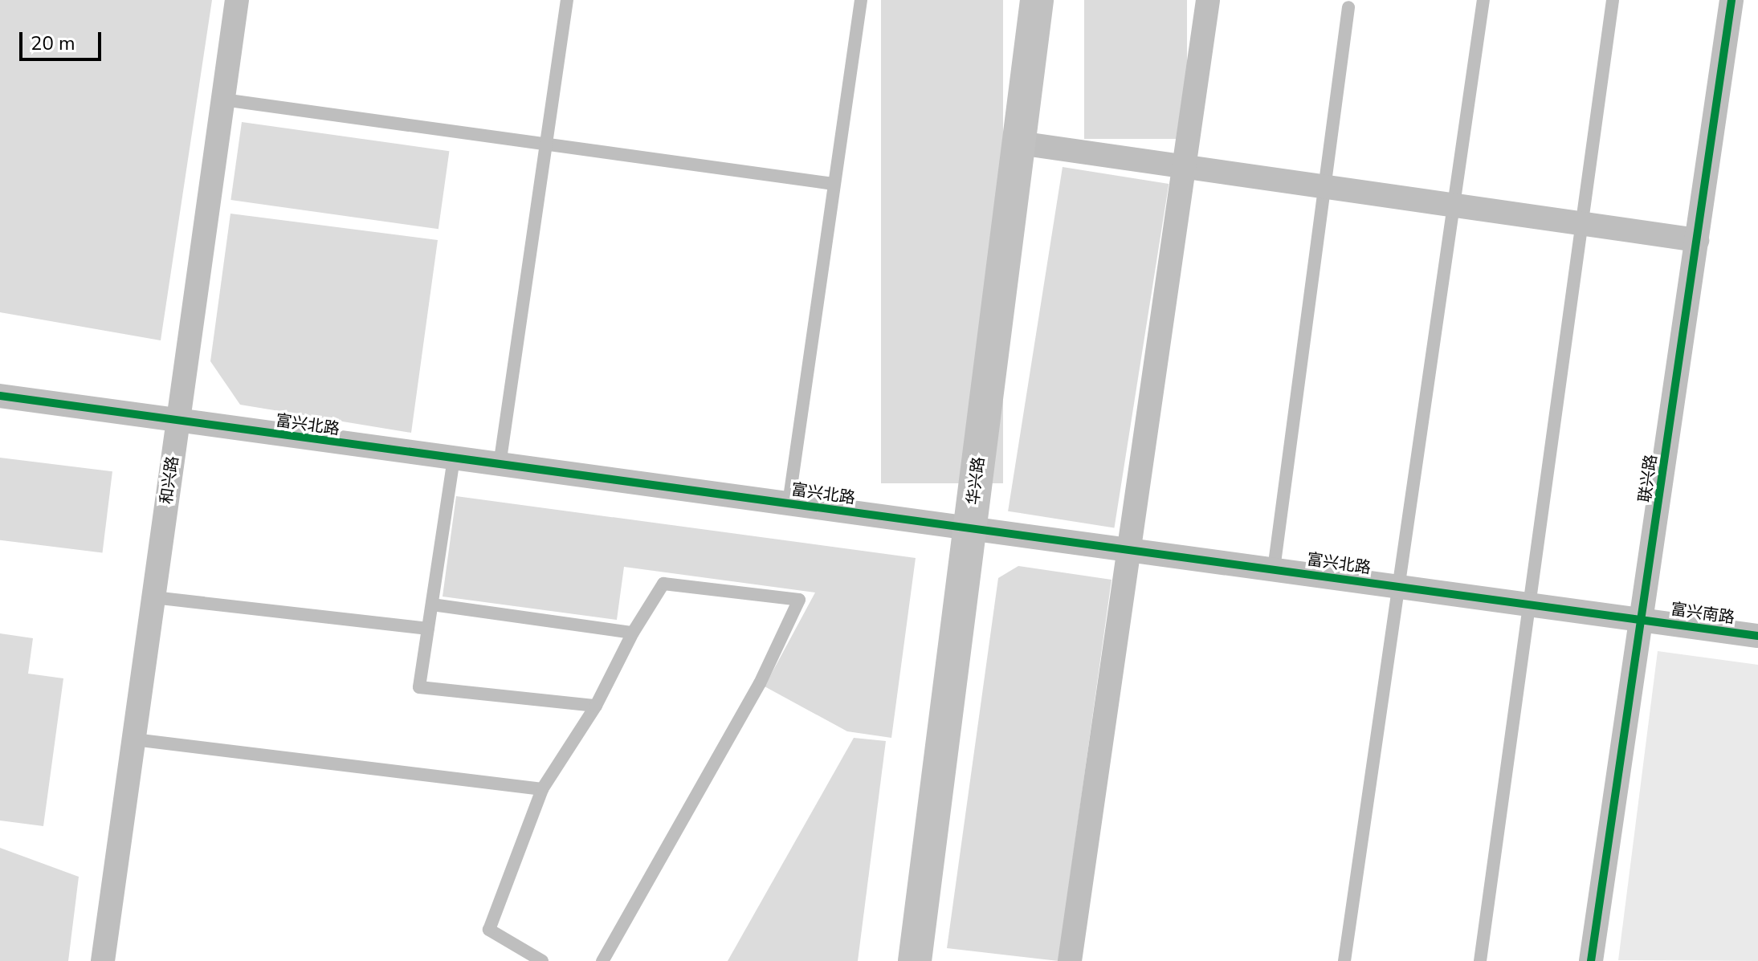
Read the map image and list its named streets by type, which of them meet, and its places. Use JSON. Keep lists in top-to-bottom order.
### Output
{
  "streets": {
    "main road": ["华兴路"],
    "street": [
      "富兴北路",
      "联兴路",
      "和兴路",
      "富兴南路"
    ]
  },
  "crossings": [
    ["富兴北路", "联兴路"],
    ["富兴北路", "和兴路"],
    ["富兴北路", "华兴路"],
    ["富兴北路", "富兴南路"],
    ["联兴路", "富兴南路"]
  ],
  "scale_bar": "20 m"
}
